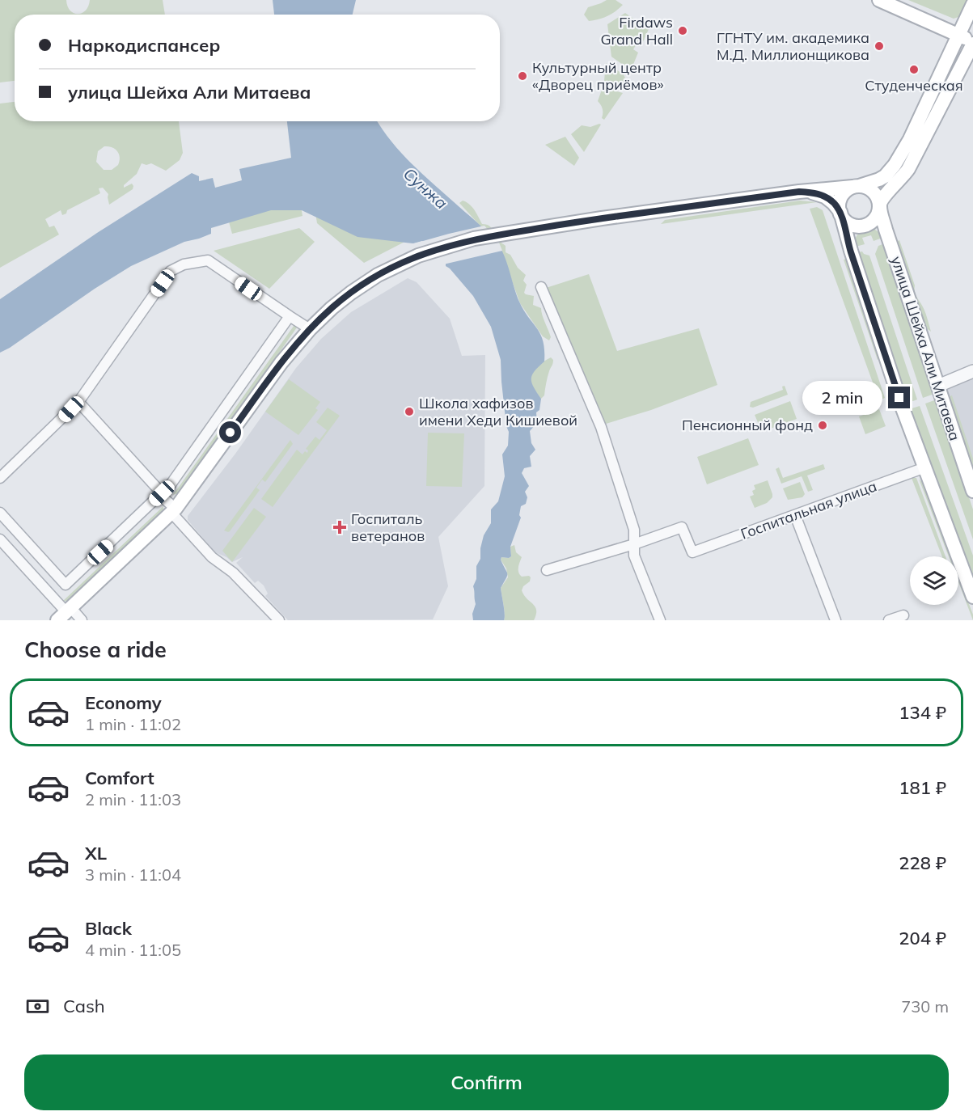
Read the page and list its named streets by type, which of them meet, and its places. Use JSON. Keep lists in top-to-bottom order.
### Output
{
  "streets": {
    "main road": ["улица Шейха Али Митаева"],
    "street": ["Госпитальная улица"]
  },
  "water": ["Сунжа"],
  "places": {
    "other": [
      "Firdaws Grand Hall",
      "ГГНТУ им. академика М.Д. Миллионщикова",
      "Студенческая",
      "Культурный центр «Дворец приёмов»",
      "Школа хафизов имени Хеди Кишиевой",
      "Пенсионный фонд"
    ],
    "health": ["Госпиталь ветеранов"]
  },
  "page": {
    "banner": ["Наркодиспансер", "улица Шейха Али Митаева"],
    "bubble": "2 min",
    "heading": "Choose a ride",
    "list": [
      {
        "name": "Economy",
        "note": "1 min · 11:02",
        "value": "134 ₽"
      },
      {
        "name": "Comfort",
        "note": "2 min · 11:03",
        "value": "181 ₽"
      },
      {
        "name": "XL",
        "note": "3 min · 11:04",
        "value": "228 ₽"
      },
      {
        "name": "Black",
        "note": "4 min · 11:05",
        "value": "204 ₽"
      }
    ],
    "pay": ["Cash", "730 m"],
    "buttons": "Confirm"
  }
}
